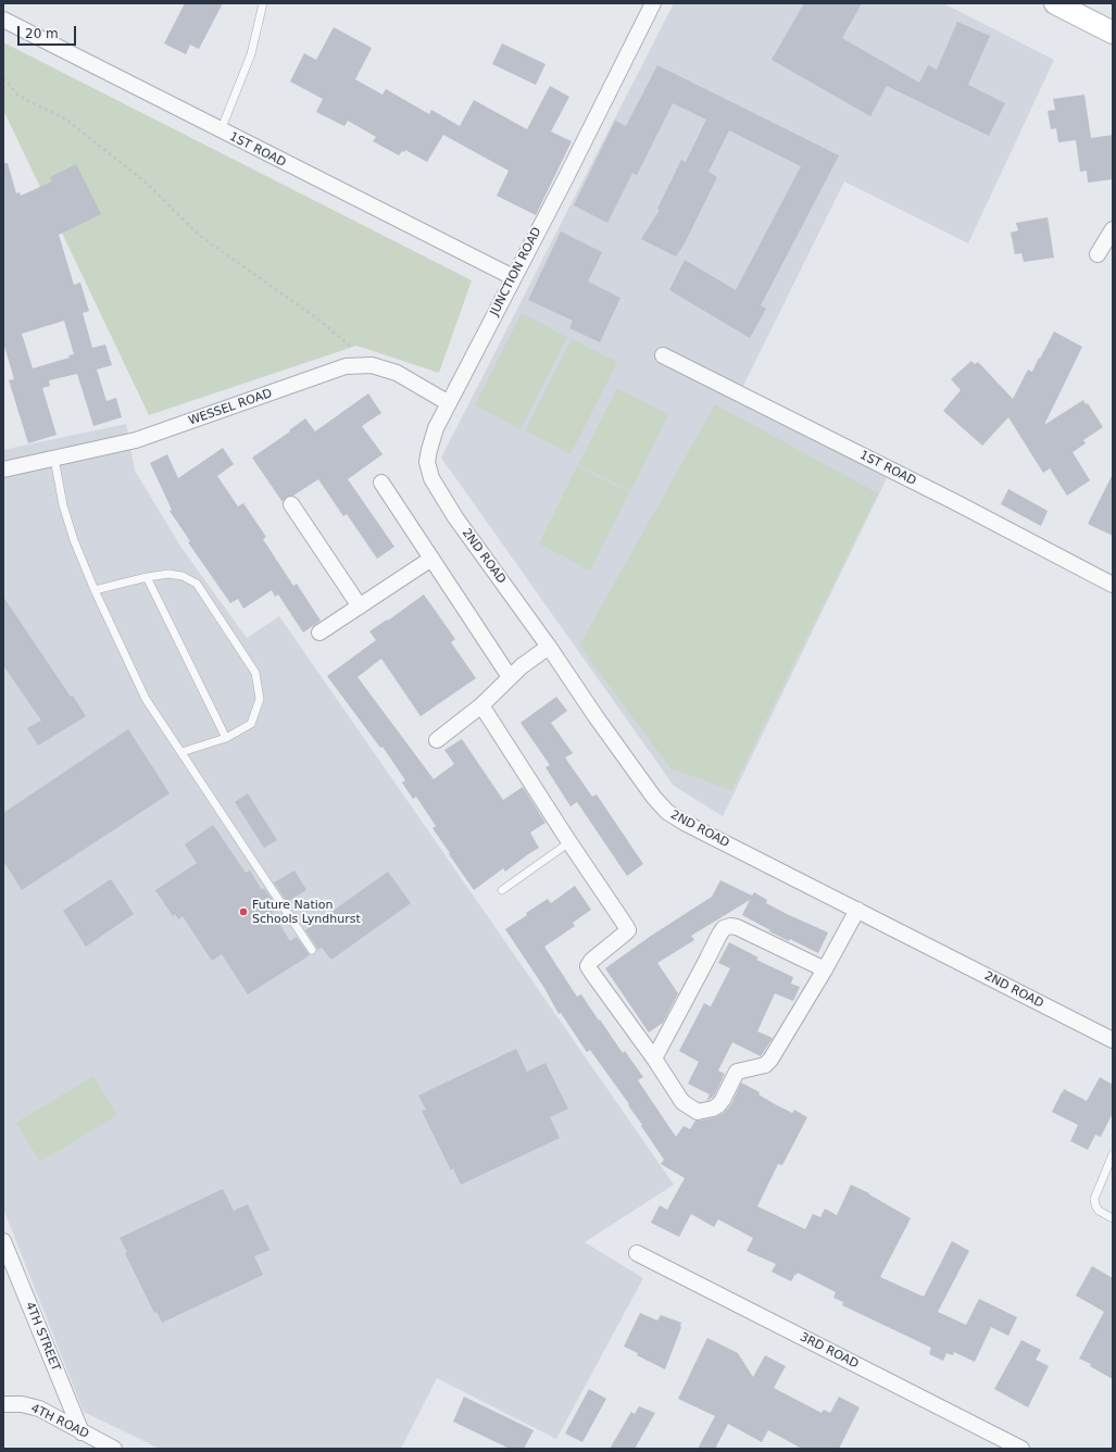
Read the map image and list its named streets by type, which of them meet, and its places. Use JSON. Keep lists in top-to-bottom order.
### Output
{
  "streets": {
    "street": [
      "1ST ROAD",
      "JUNCTION ROAD",
      "WESSEL ROAD",
      "2ND ROAD",
      "4TH STREET",
      "3RD ROAD",
      "4TH ROAD"
    ]
  },
  "crossings": [
    ["1ST ROAD", "JUNCTION ROAD"],
    ["JUNCTION ROAD", "WESSEL ROAD"],
    ["JUNCTION ROAD", "2ND ROAD"],
    ["4TH STREET", "4TH ROAD"]
  ],
  "places": ["Future Nation Schools Lyndhurst"],
  "scale_bar": "20 m"
}
